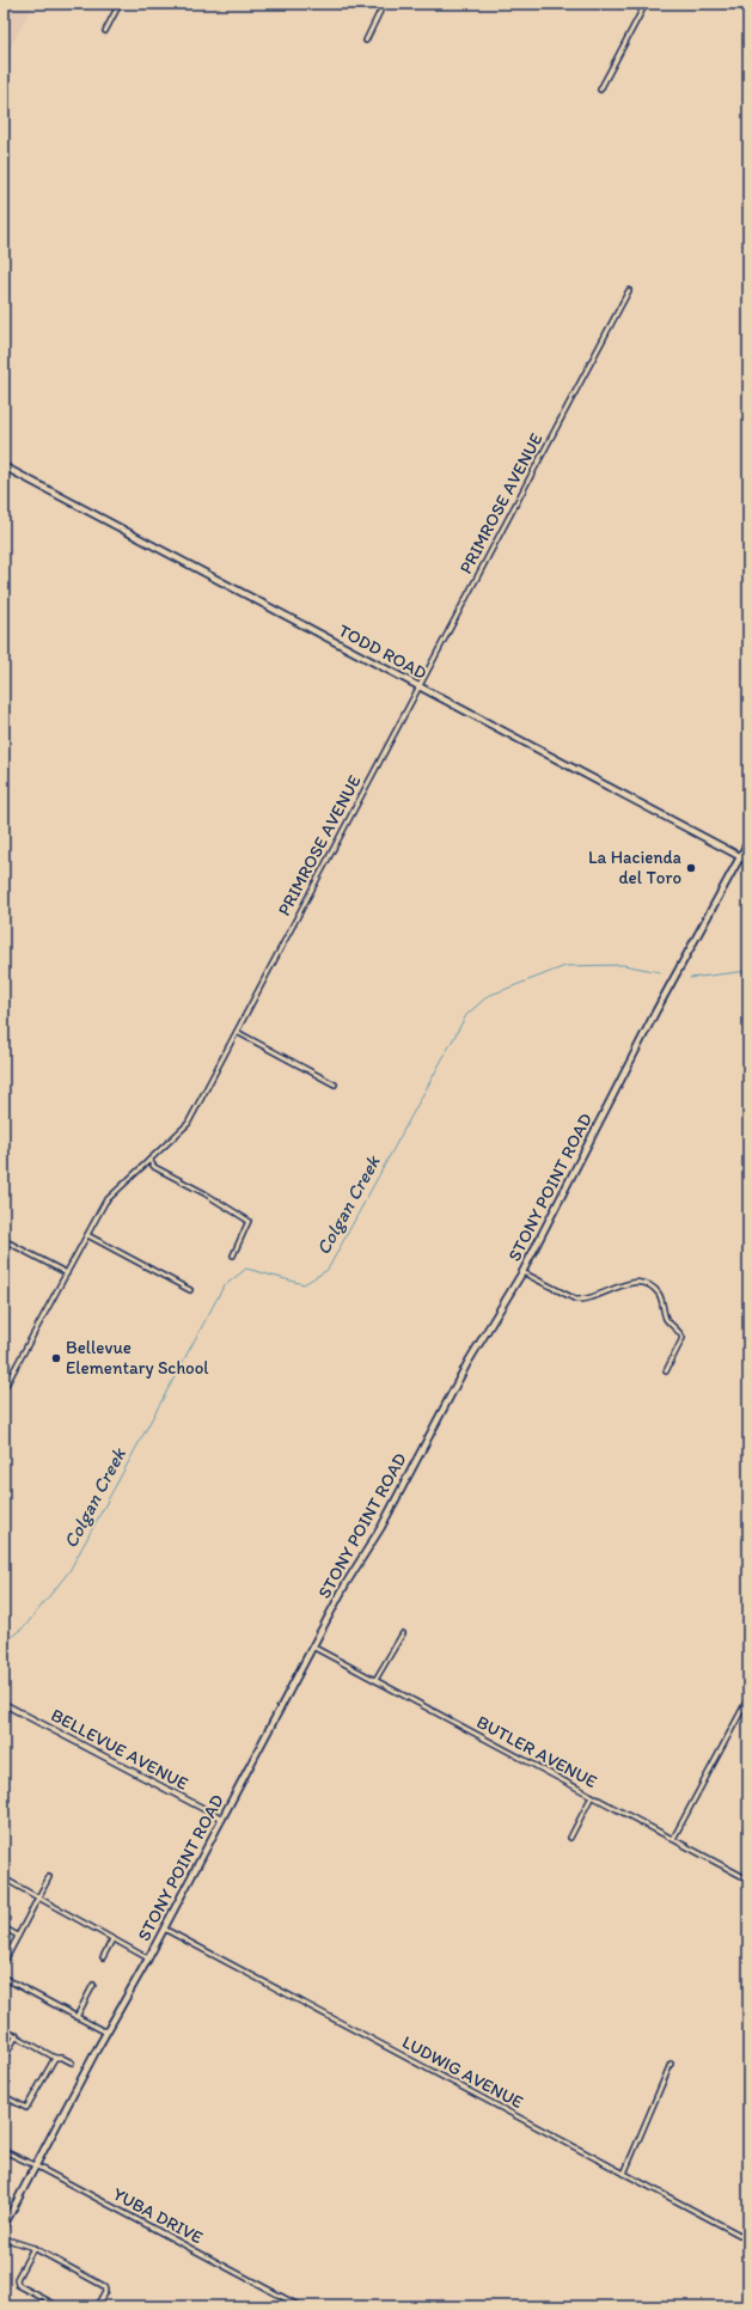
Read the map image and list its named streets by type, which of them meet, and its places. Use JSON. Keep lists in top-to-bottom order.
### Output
{
  "streets": {
    "main road": ["TODD ROAD", "STONY POINT ROAD"],
    "street": [
      "PRIMROSE AVENUE",
      "BELLEVUE AVENUE",
      "BUTLER AVENUE",
      "LUDWIG AVENUE",
      "YUBA DRIVE"
    ]
  },
  "crossings": [
    ["PRIMROSE AVENUE", "TODD ROAD"],
    ["TODD ROAD", "STONY POINT ROAD"],
    ["STONY POINT ROAD", "BELLEVUE AVENUE"],
    ["STONY POINT ROAD", "BUTLER AVENUE"],
    ["STONY POINT ROAD", "LUDWIG AVENUE"],
    ["STONY POINT ROAD", "YUBA DRIVE"]
  ],
  "water": ["Colgan Creek"],
  "places": ["La Hacienda del Toro", "Bellevue Elementary School"]
}
